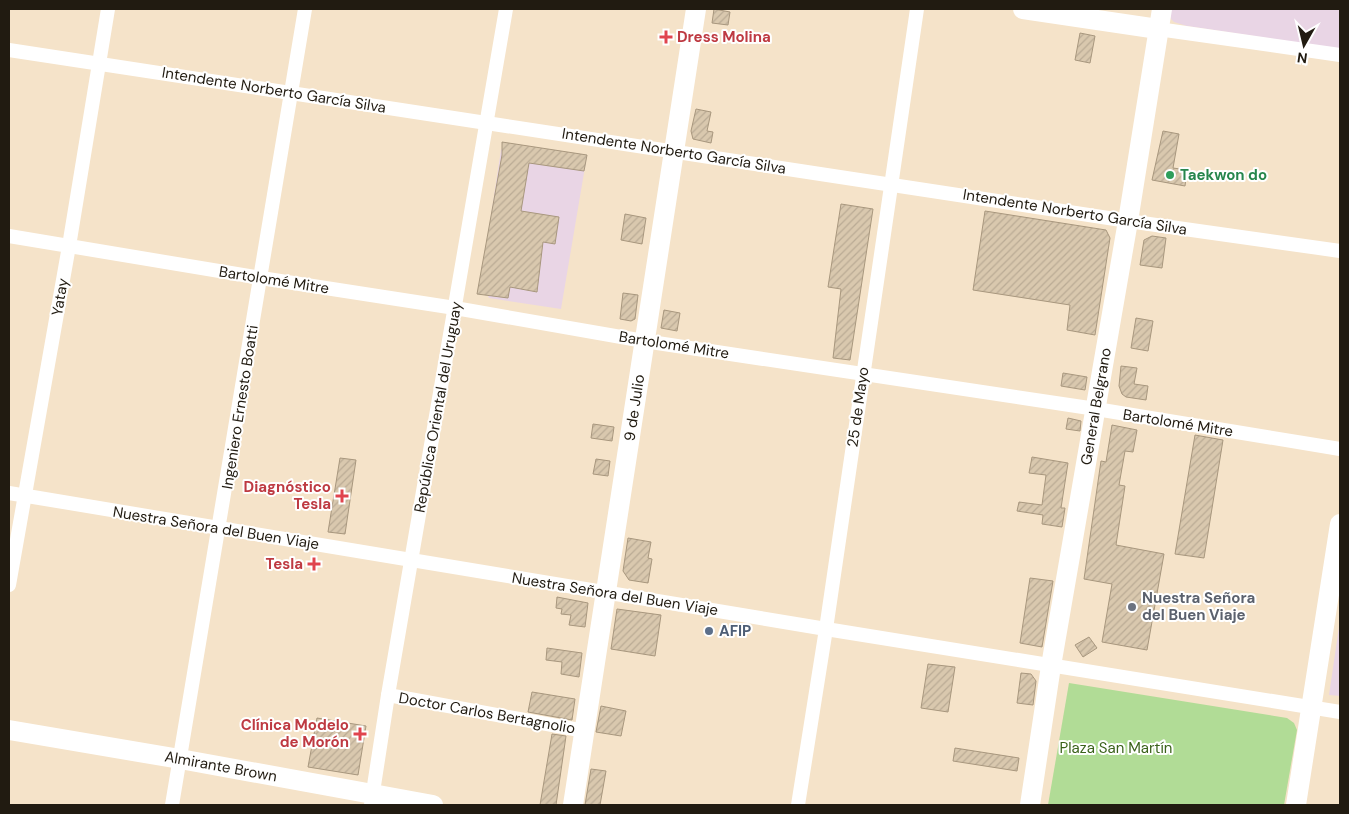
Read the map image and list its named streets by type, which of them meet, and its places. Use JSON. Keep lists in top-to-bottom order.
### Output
{
  "streets": {
    "street": [
      "Intendente Norberto García Silva",
      "Bartolomé Mitre",
      "Yatay",
      "Ingeniero Ernesto Boatti",
      "República Oriental del Uruguay",
      "9 de Julio",
      "25 de Mayo",
      "General Belgrano",
      "Nuestra Señora del Buen Viaje",
      "Doctor Carlos Bertagnolio",
      "Almirante Brown"
    ]
  },
  "crossings": [
    ["Intendente Norberto García Silva", "Yatay"],
    ["Intendente Norberto García Silva", "Ingeniero Ernesto Boatti"],
    ["Intendente Norberto García Silva", "República Oriental del Uruguay"],
    ["Intendente Norberto García Silva", "9 de Julio"],
    ["Intendente Norberto García Silva", "25 de Mayo"],
    ["Intendente Norberto García Silva", "General Belgrano"],
    ["Bartolomé Mitre", "Yatay"],
    ["Bartolomé Mitre", "Ingeniero Ernesto Boatti"],
    ["Bartolomé Mitre", "República Oriental del Uruguay"],
    ["Bartolomé Mitre", "9 de Julio"],
    ["Bartolomé Mitre", "25 de Mayo"],
    ["Bartolomé Mitre", "General Belgrano"],
    ["Yatay", "Nuestra Señora del Buen Viaje"],
    ["Ingeniero Ernesto Boatti", "Nuestra Señora del Buen Viaje"],
    ["Ingeniero Ernesto Boatti", "Almirante Brown"],
    ["República Oriental del Uruguay", "Nuestra Señora del Buen Viaje"],
    ["República Oriental del Uruguay", "Doctor Carlos Bertagnolio"],
    ["República Oriental del Uruguay", "Almirante Brown"],
    ["9 de Julio", "Nuestra Señora del Buen Viaje"],
    ["9 de Julio", "Doctor Carlos Bertagnolio"],
    ["25 de Mayo", "Nuestra Señora del Buen Viaje"],
    ["General Belgrano", "Nuestra Señora del Buen Viaje"]
  ],
  "parks": ["Plaza San Martín"],
  "places": {
    "health": [
      "Dress Molina",
      "Diagnóstico Tesla",
      "Tesla",
      "Clínica Modelo de Morón"
    ],
    "other": ["Taekwon do", "Nuestra Señora del Buen Viaje", "AFIP"]
  },
  "north": "bottom"
}
